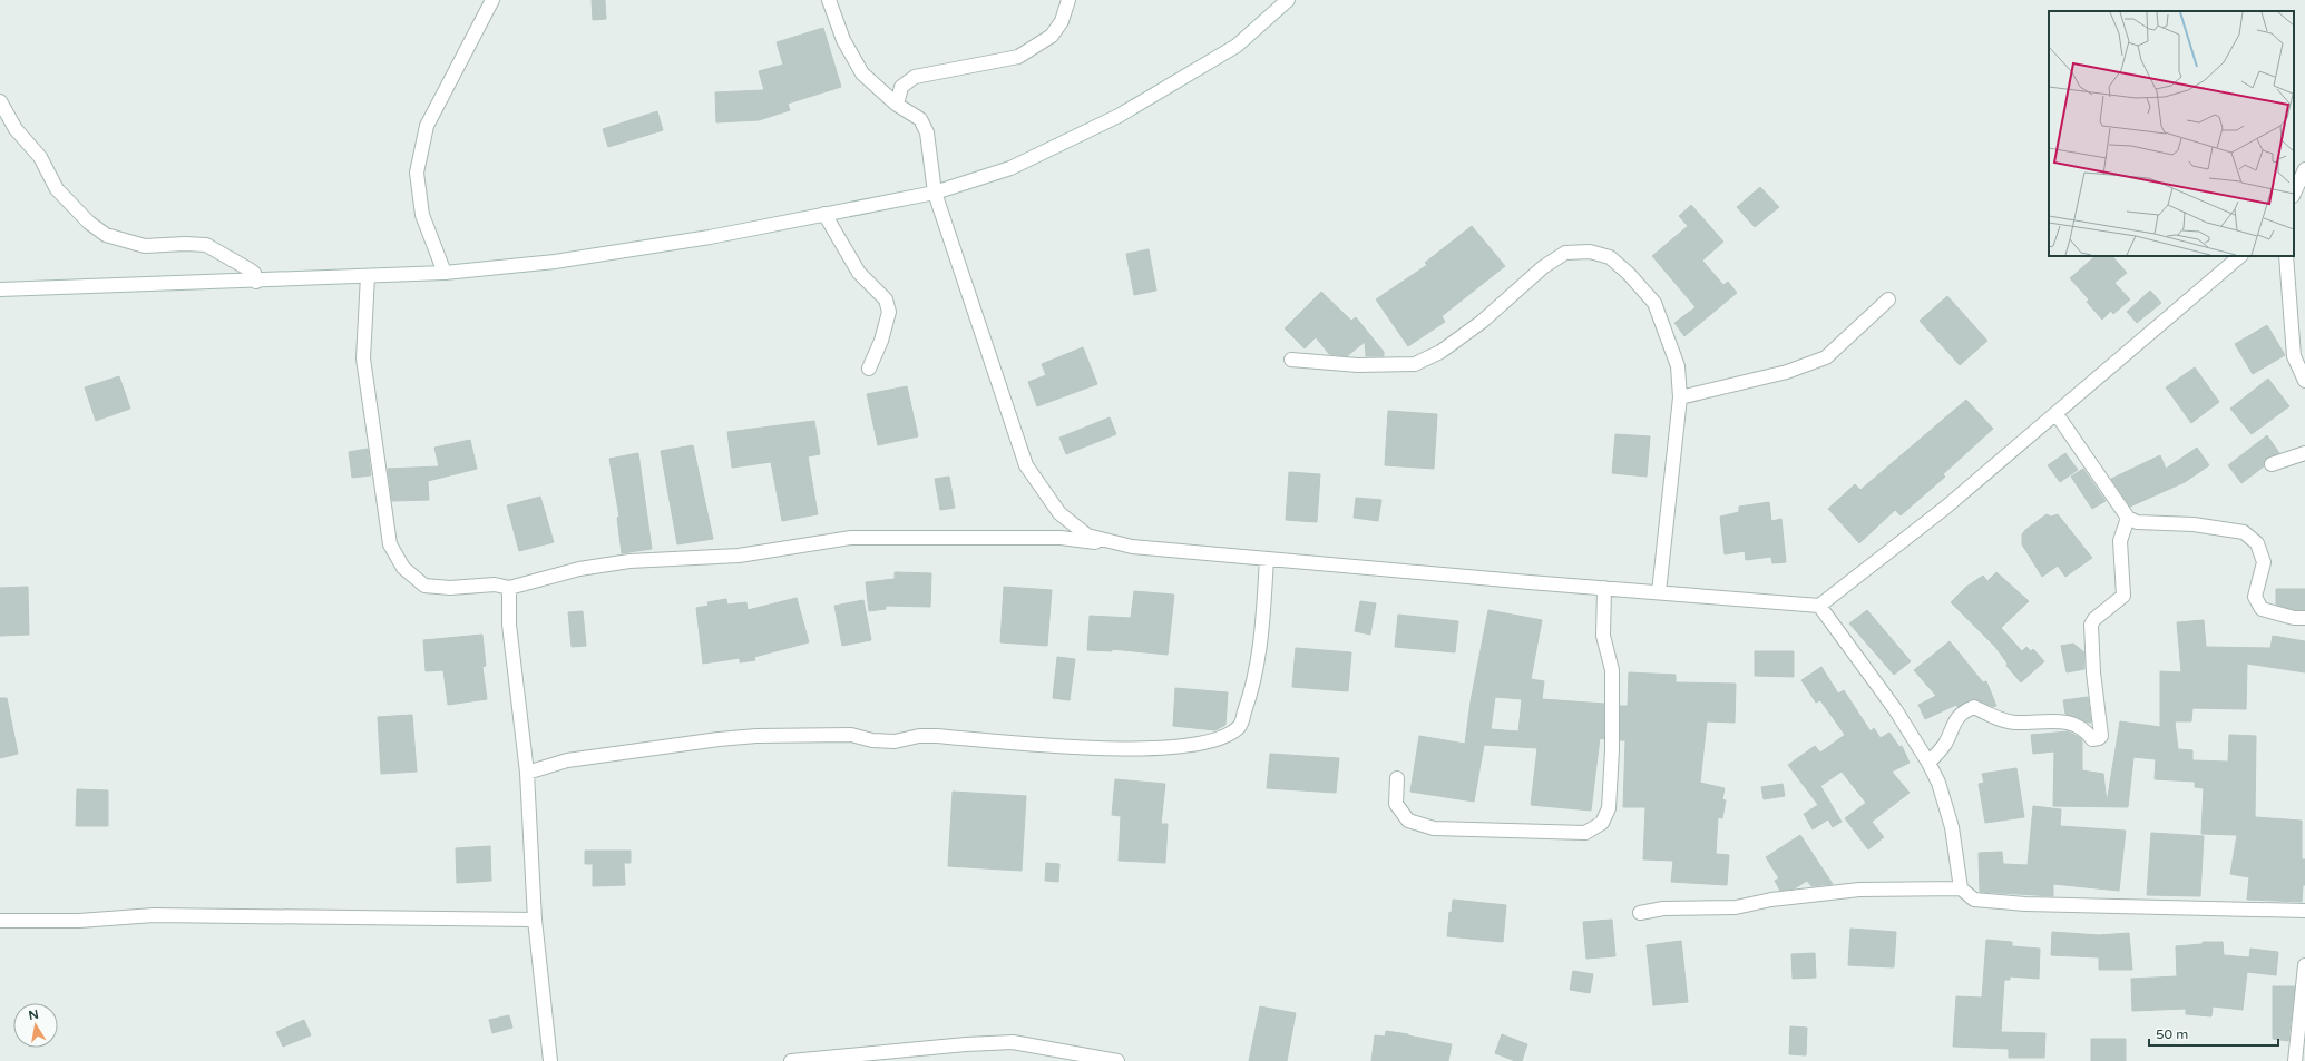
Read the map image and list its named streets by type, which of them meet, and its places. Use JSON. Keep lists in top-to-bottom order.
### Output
{
  "scale_bar": "50 m",
  "north": "top"
}
